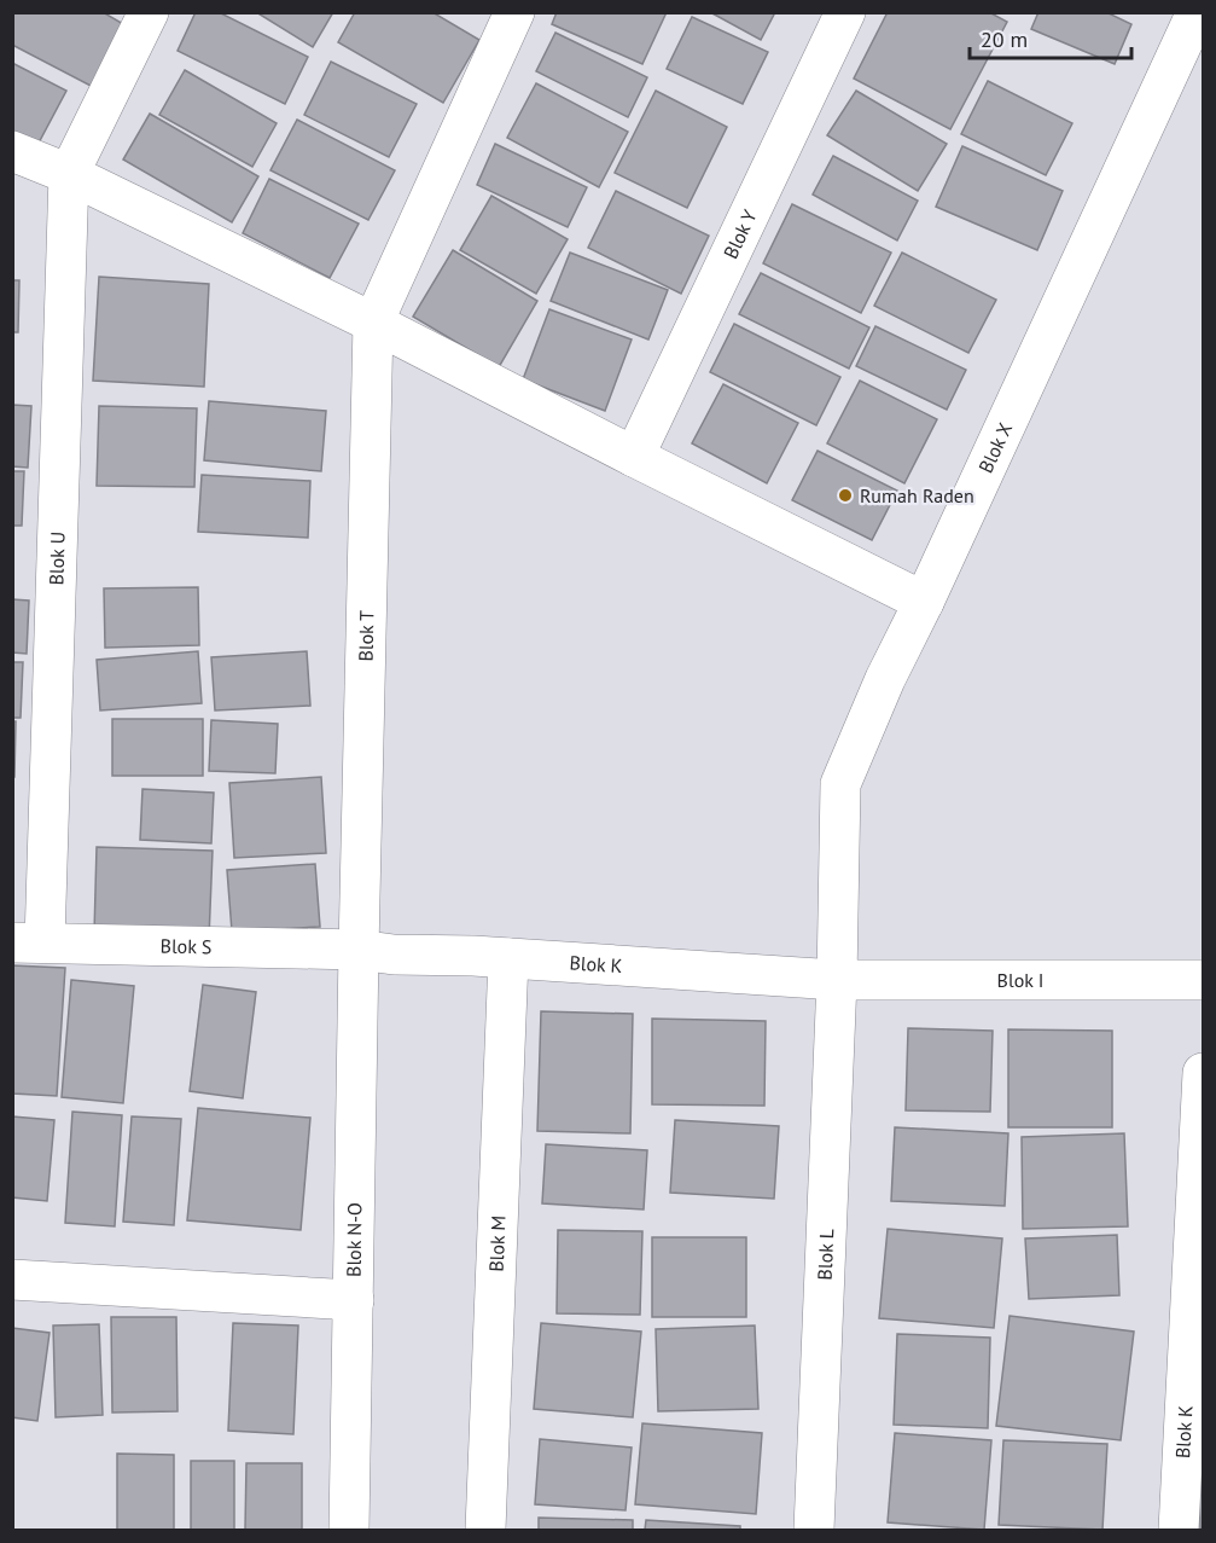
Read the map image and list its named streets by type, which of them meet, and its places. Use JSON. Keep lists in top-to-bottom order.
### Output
{
  "streets": {
    "street": [
      "Blok Y",
      "Blok X",
      "Blok U",
      "Blok T",
      "Blok S",
      "Blok K",
      "Blok I",
      "Blok N-O",
      "Blok M",
      "Blok L"
    ]
  },
  "crossings": [
    ["Blok X", "Blok K"],
    ["Blok X", "Blok I"],
    ["Blok X", "Blok L"],
    ["Blok U", "Blok S"],
    ["Blok T", "Blok S"],
    ["Blok T", "Blok K"],
    ["Blok T", "Blok N-O"],
    ["Blok S", "Blok K"],
    ["Blok S", "Blok N-O"],
    ["Blok K", "Blok I"],
    ["Blok K", "Blok N-O"],
    ["Blok K", "Blok M"],
    ["Blok K", "Blok L"],
    ["Blok I", "Blok L"]
  ],
  "places": ["Rumah Raden"],
  "scale_bar": "20 m"
}
